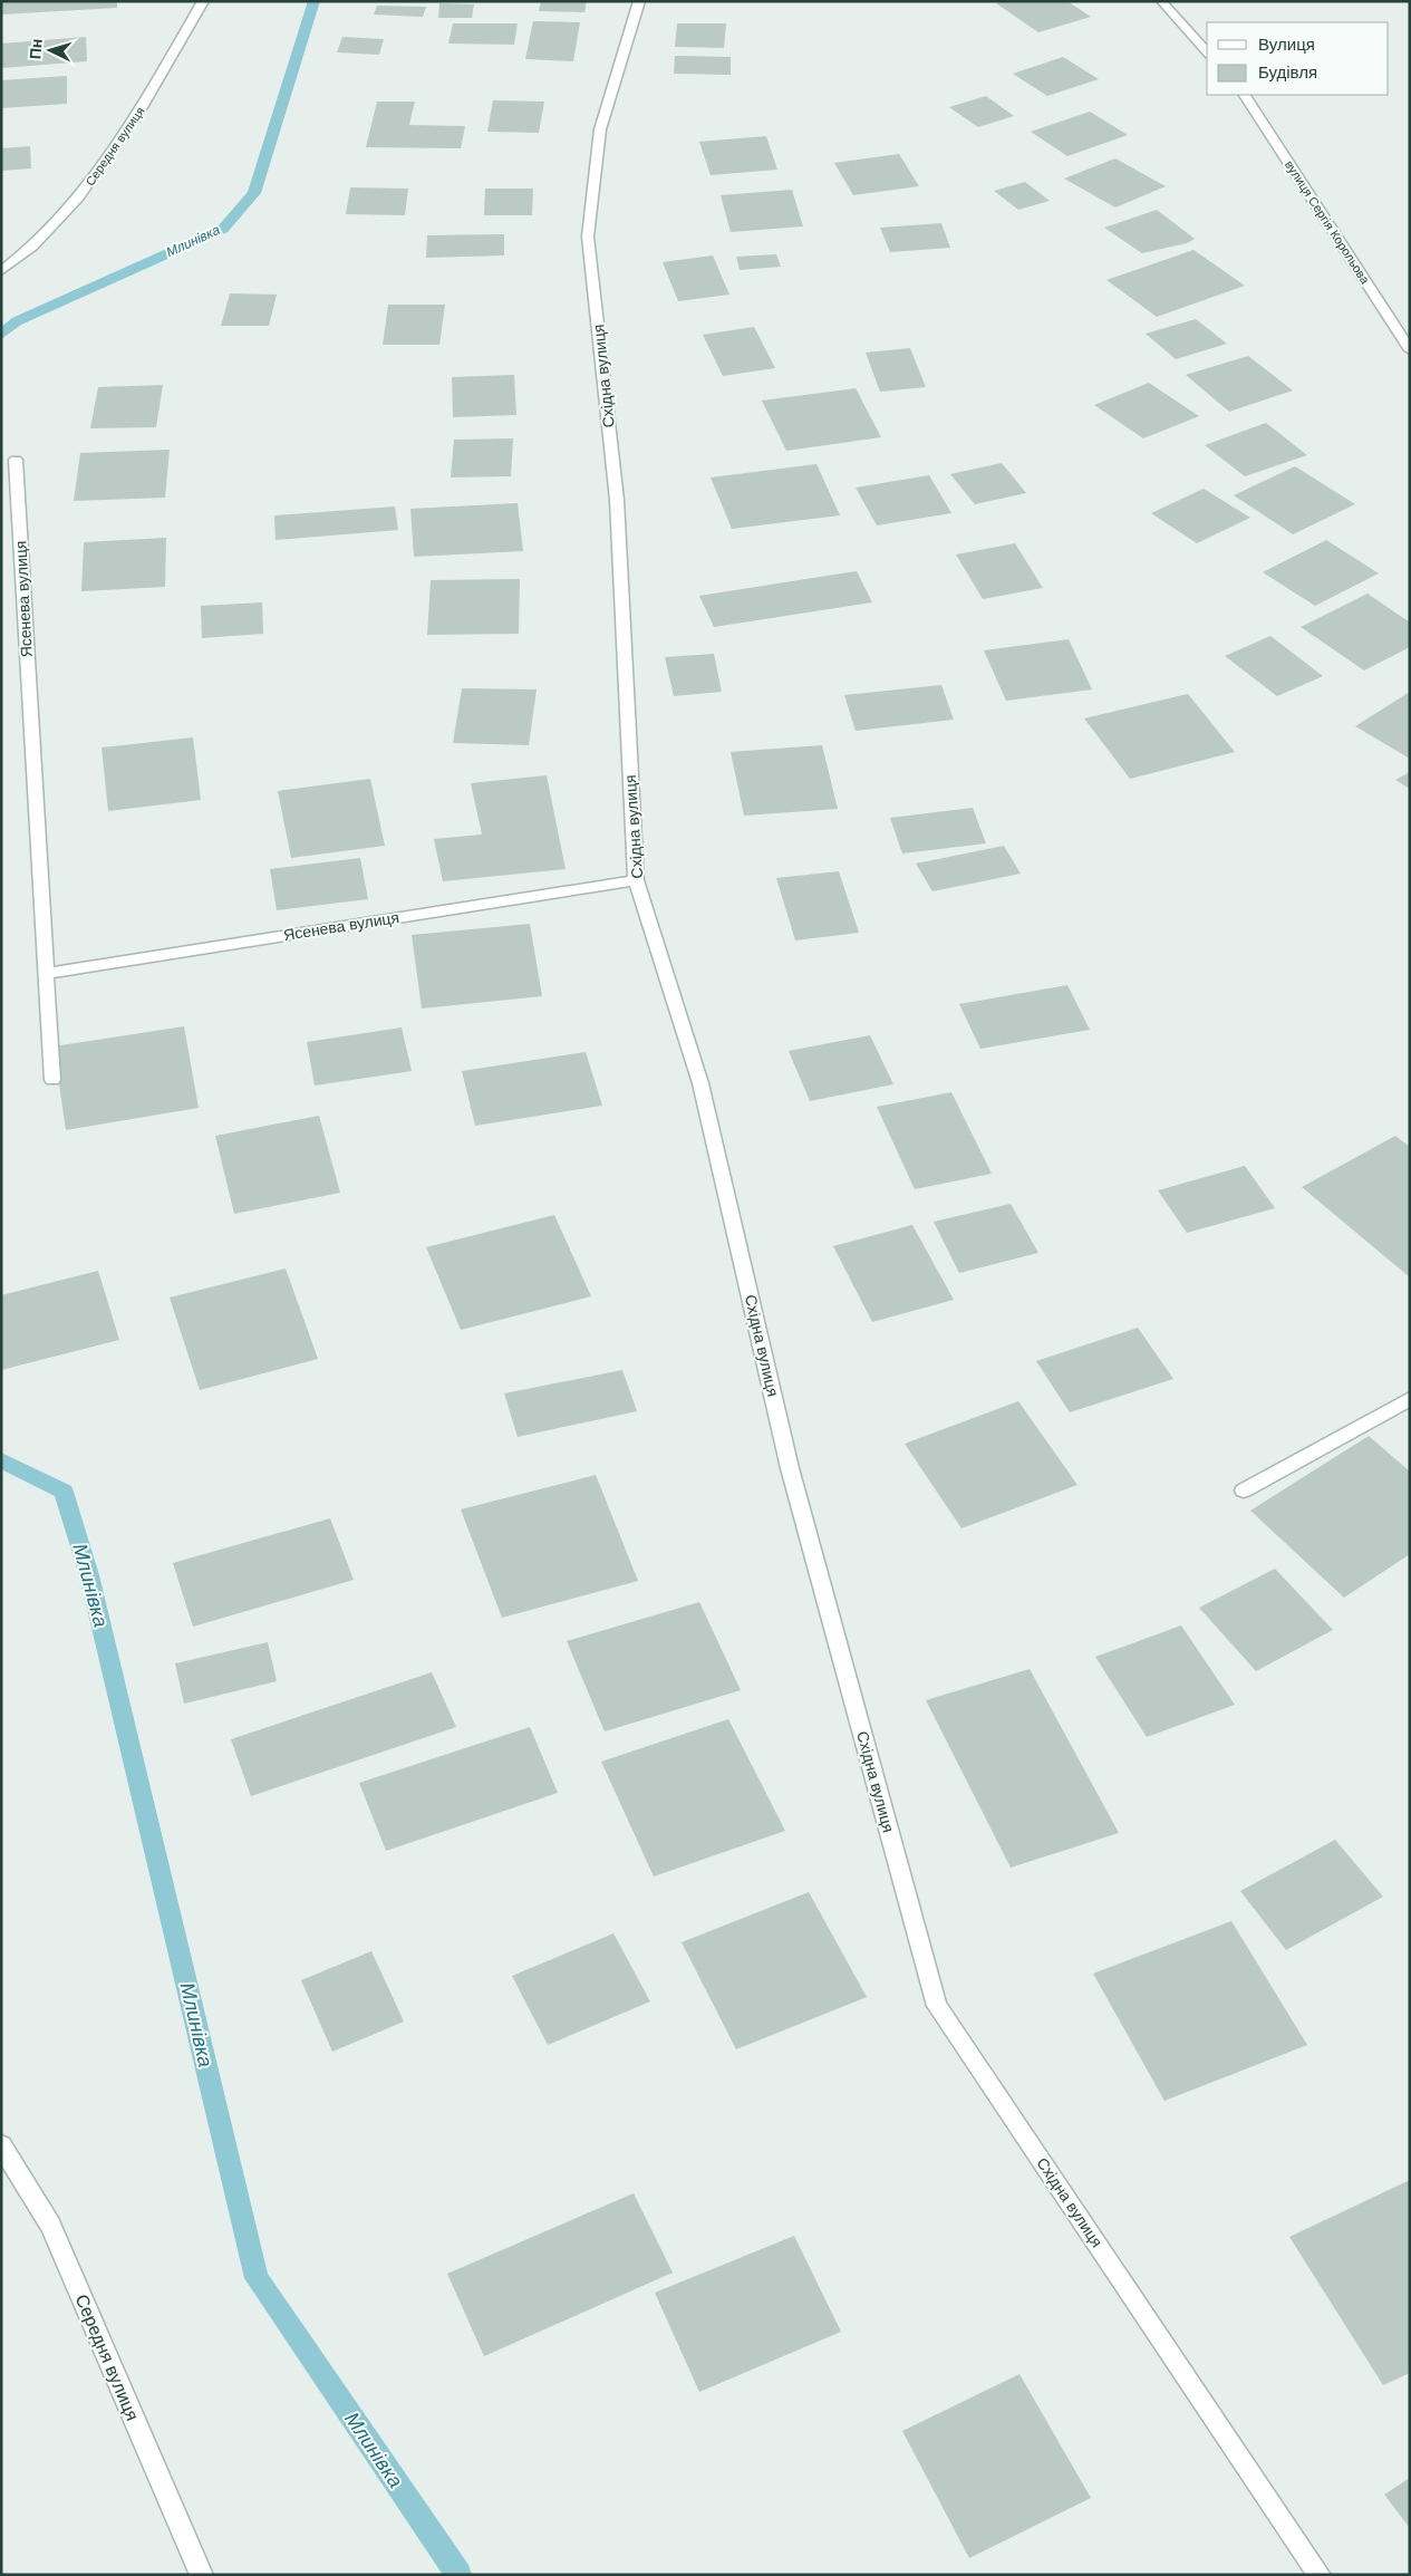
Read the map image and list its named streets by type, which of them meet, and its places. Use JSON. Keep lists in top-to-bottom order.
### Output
{
  "streets": {
    "street": [
      "Середня вулиця",
      "вулиця Сергія Корольова",
      "Східна вулиця",
      "Ясенева вулиця"
    ]
  },
  "crossings": [
    ["Східна вулиця", "Ясенева вулиця"]
  ],
  "water": ["Млинівка"],
  "legend": ["Вулиця", "Будівля"],
  "north": "left"
}
